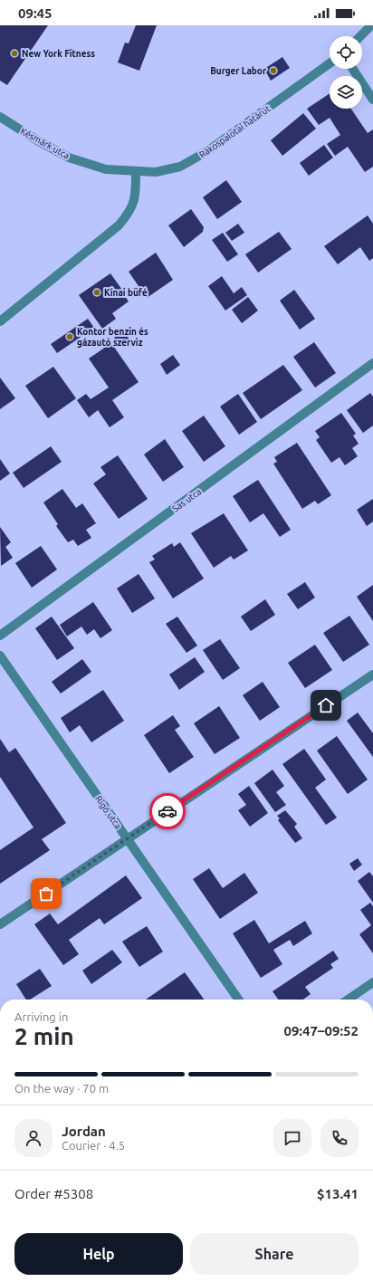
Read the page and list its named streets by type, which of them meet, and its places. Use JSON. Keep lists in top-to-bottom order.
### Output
{
  "streets": {
    "street": [
      "Rákospalotai határút",
      "Késmárk utca",
      "Sas utca",
      "Rigó utca"
    ]
  },
  "crossings": [
    ["Rákospalotai határút", "Késmárk utca"]
  ],
  "places": [
    "New York Fitness",
    "Burger Labor",
    "Kínai büfé",
    "Kontor benzin és gázautó szerviz"
  ],
  "page": {
    "status": "09:45",
    "heading": ["2 min", "Arriving in", "09:47–09:52"],
    "panel": [
      "Jordan",
      "Courier · 4.5",
      "Order #5308",
      "$13.41"
    ],
    "bar": "On the way · 70 m",
    "buttons": ["Help", "Share"]
  }
}
